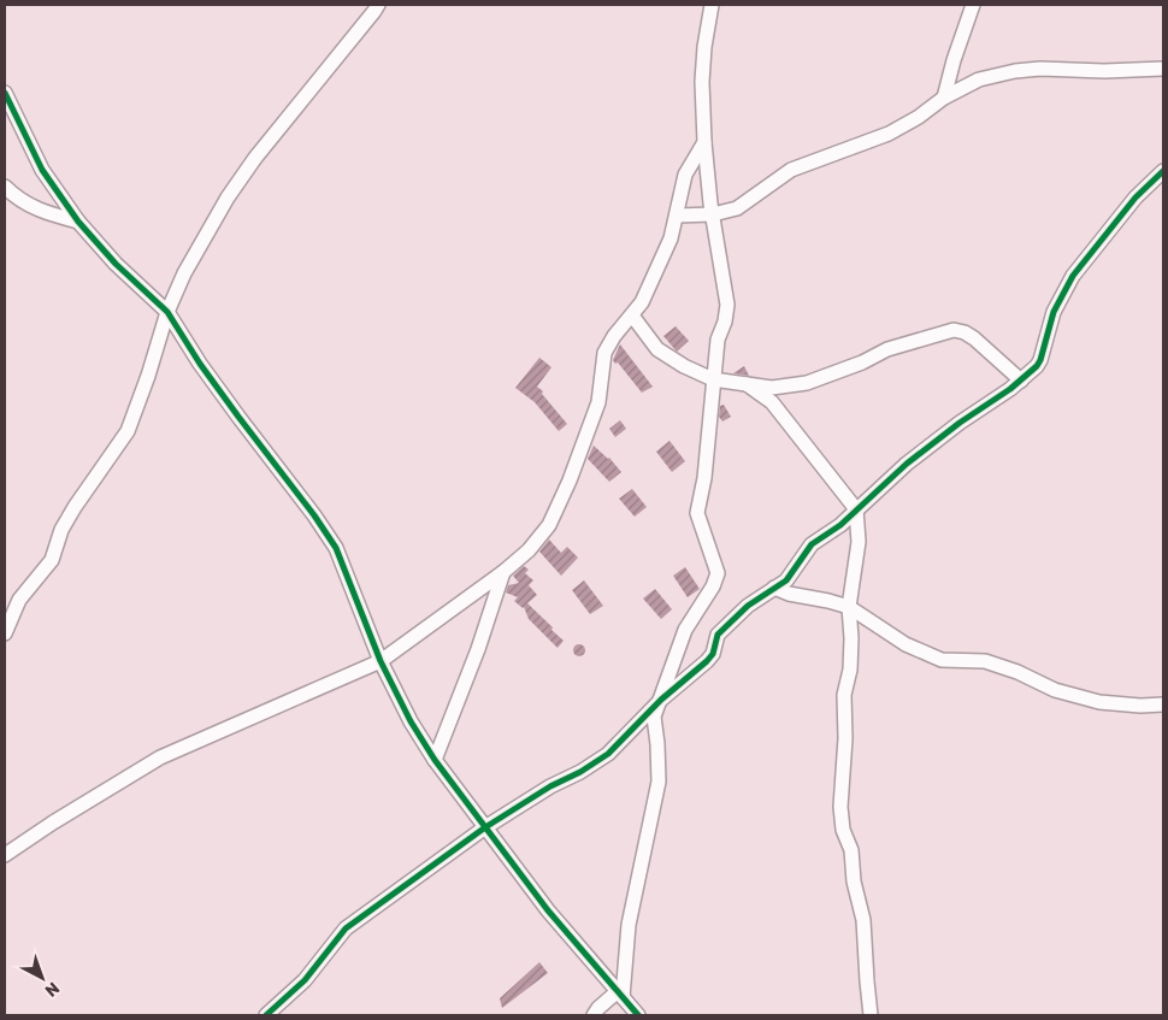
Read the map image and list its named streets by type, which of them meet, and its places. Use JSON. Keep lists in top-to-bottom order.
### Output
{
  "north": "bottom right"
}
